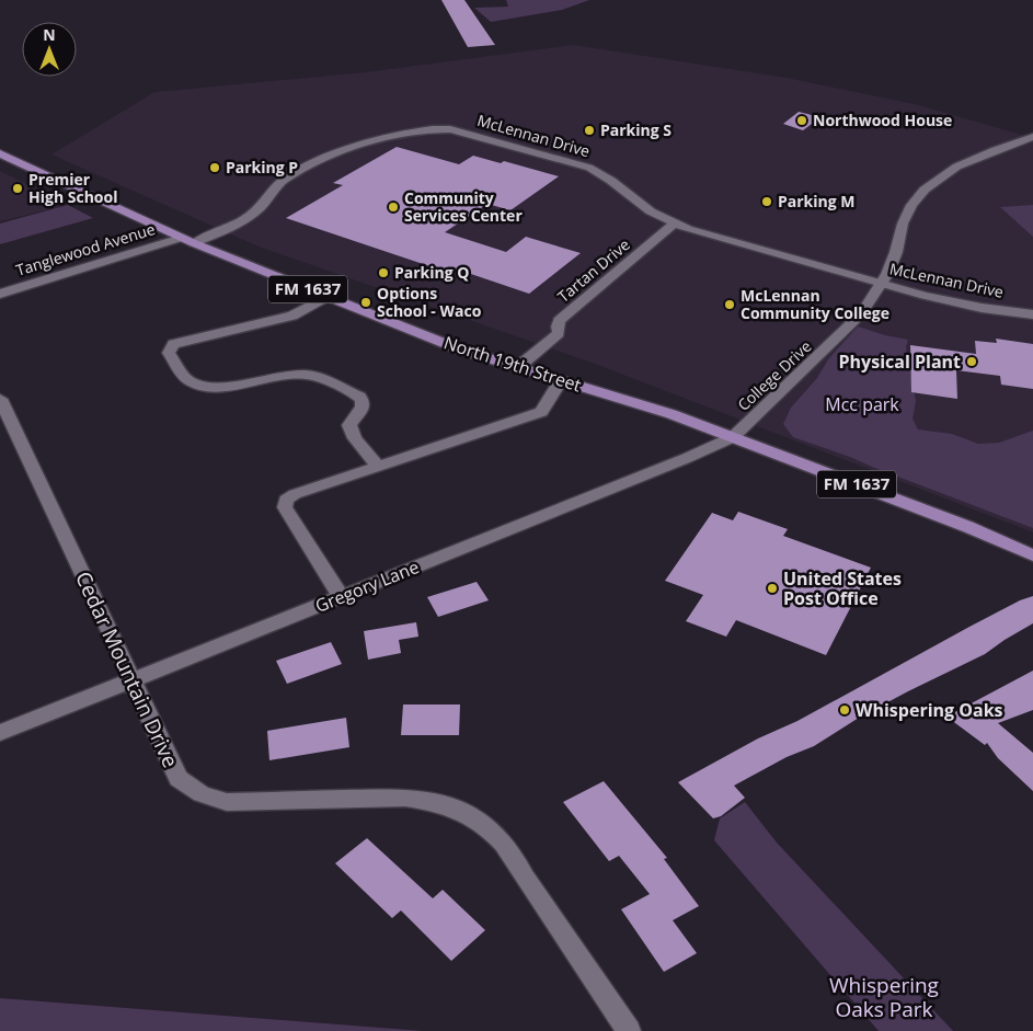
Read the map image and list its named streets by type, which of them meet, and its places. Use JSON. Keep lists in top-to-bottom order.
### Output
{
  "streets": {
    "main road": ["FM 1637", "North 19th Street"],
    "street": [
      "McLennan Drive",
      "Tanglewood Avenue",
      "Tartan Drive",
      "College Drive",
      "Gregory Lane",
      "Cedar Mountain Drive"
    ]
  },
  "crossings": [
    ["McLennan Drive", "Tartan Drive"],
    ["McLennan Drive", "North 19th Street"],
    ["McLennan Drive", "College Drive"],
    ["Tanglewood Avenue", "North 19th Street"],
    ["Tartan Drive", "North 19th Street"],
    ["North 19th Street", "College Drive"],
    ["North 19th Street", "Gregory Lane"],
    ["College Drive", "Gregory Lane"],
    ["Gregory Lane", "Cedar Mountain Drive"]
  ],
  "parks": ["Mcc park", "Whispering Oaks Park"],
  "places": [
    "Northwood House",
    "Parking S",
    "Parking P",
    "Premier High School",
    "Parking M",
    "Community Services Center",
    "Parking Q",
    "Options School - Waco",
    "McLennan Community College",
    "Physical Plant",
    "United States Post Office",
    "Whispering Oaks"
  ],
  "north": "top"
}
